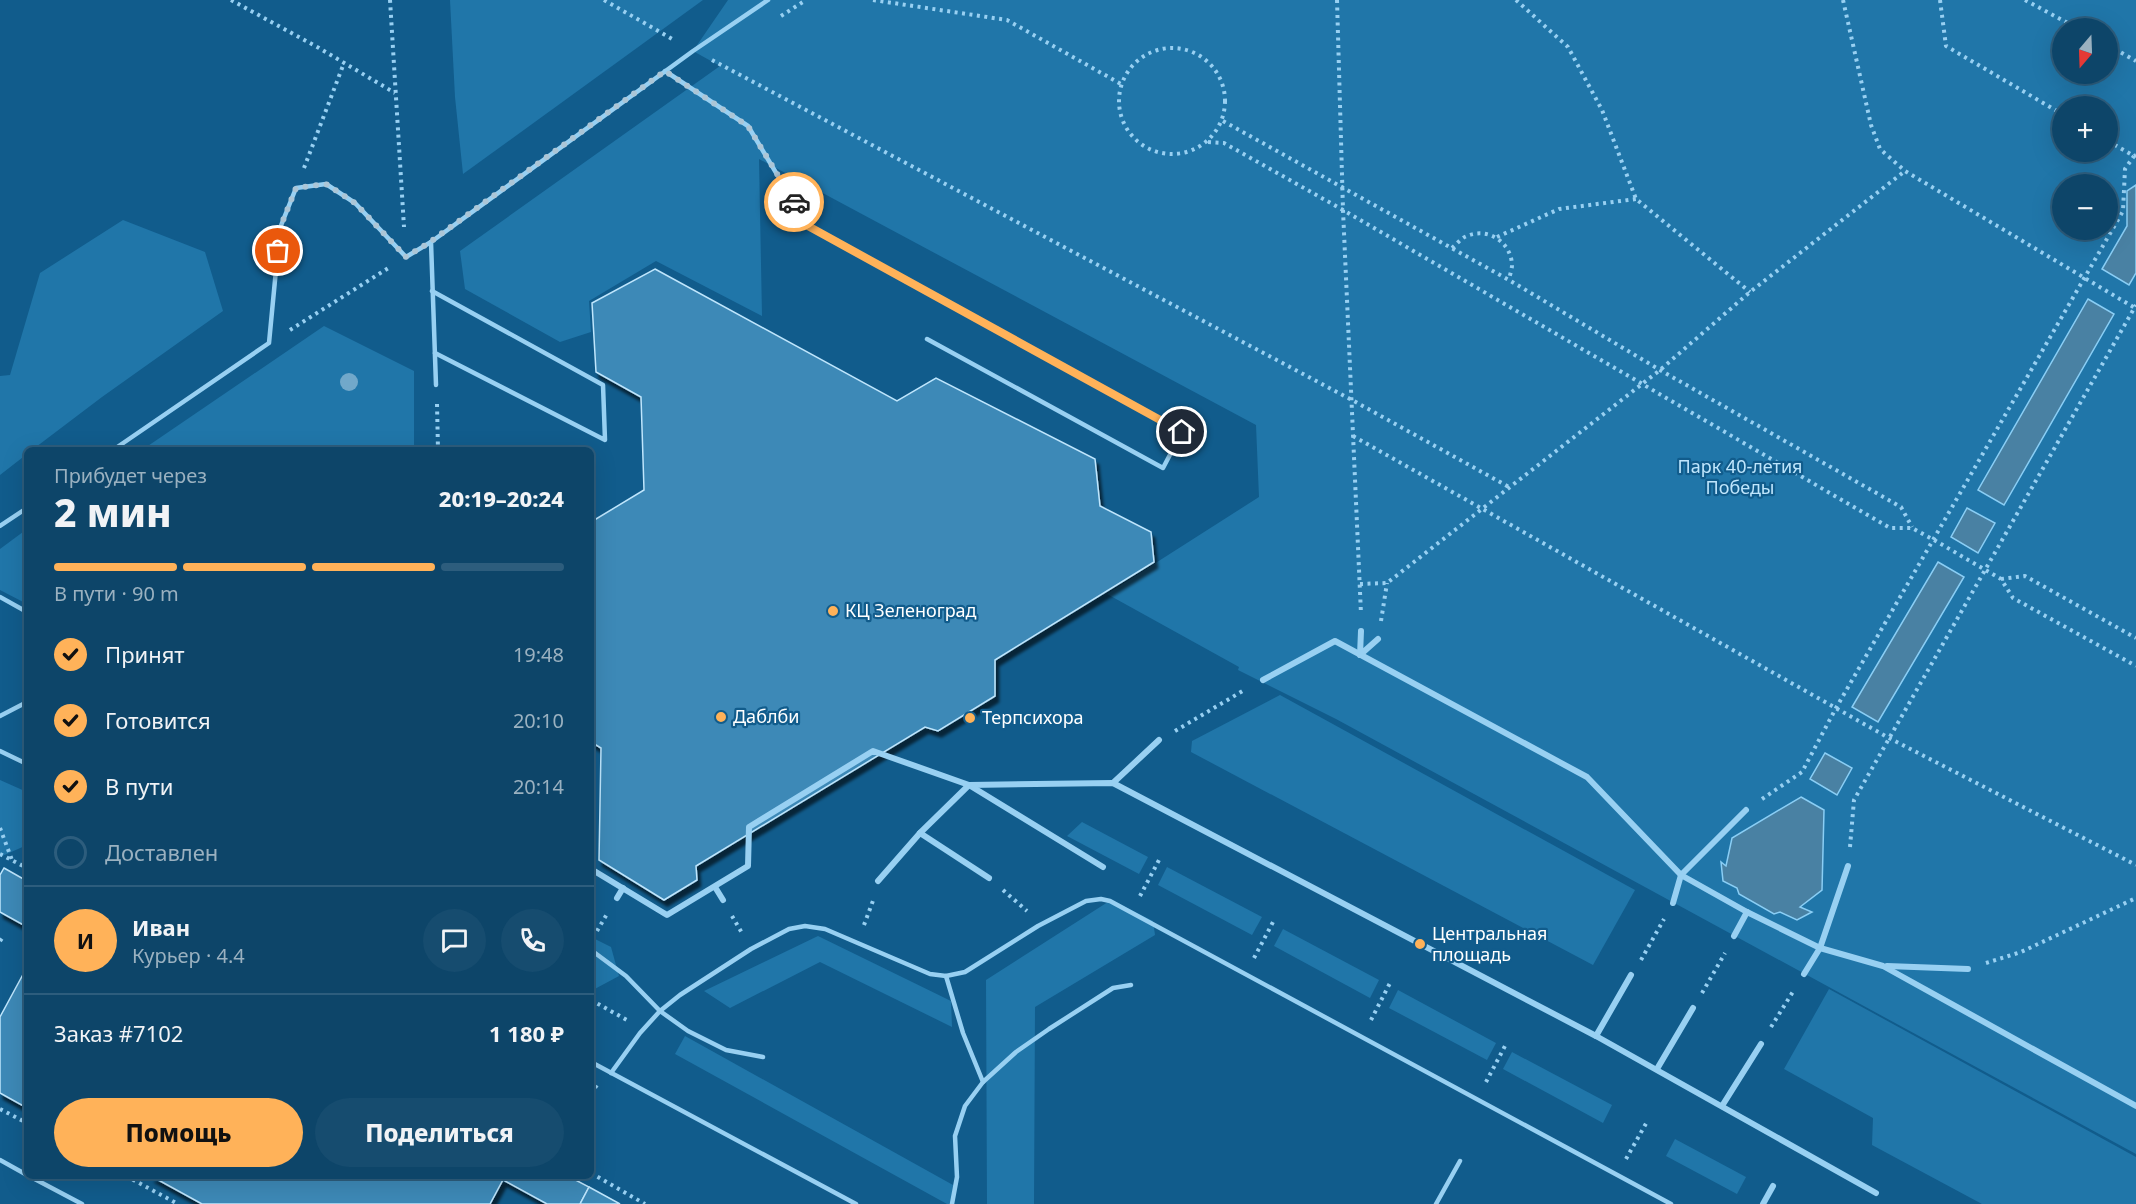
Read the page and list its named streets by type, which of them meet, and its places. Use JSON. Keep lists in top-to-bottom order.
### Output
{
  "parks": ["Парк 40-летия Победы"],
  "places": [
    "КЦ Зеленоград",
    "Даблби",
    "Терпсихора",
    "Центральная площадь"
  ],
  "north": "bottom",
  "page": {
    "map_buttons": ["+", "−"],
    "heading": ["2 мин", "Прибудет через", "20:19–20:24"],
    "panel": [
      "Иван",
      "Курьер · 4.4",
      "Заказ #7102",
      "1 180 ₽"
    ],
    "bar": "В пути · 90 m",
    "list": [
      ["Принят", "19:48"],
      ["Готовится", "20:10"],
      ["В пути", "20:14"],
      "Доставлен"
    ],
    "round": "И",
    "buttons": ["Помощь", "Поделиться"]
  }
}
